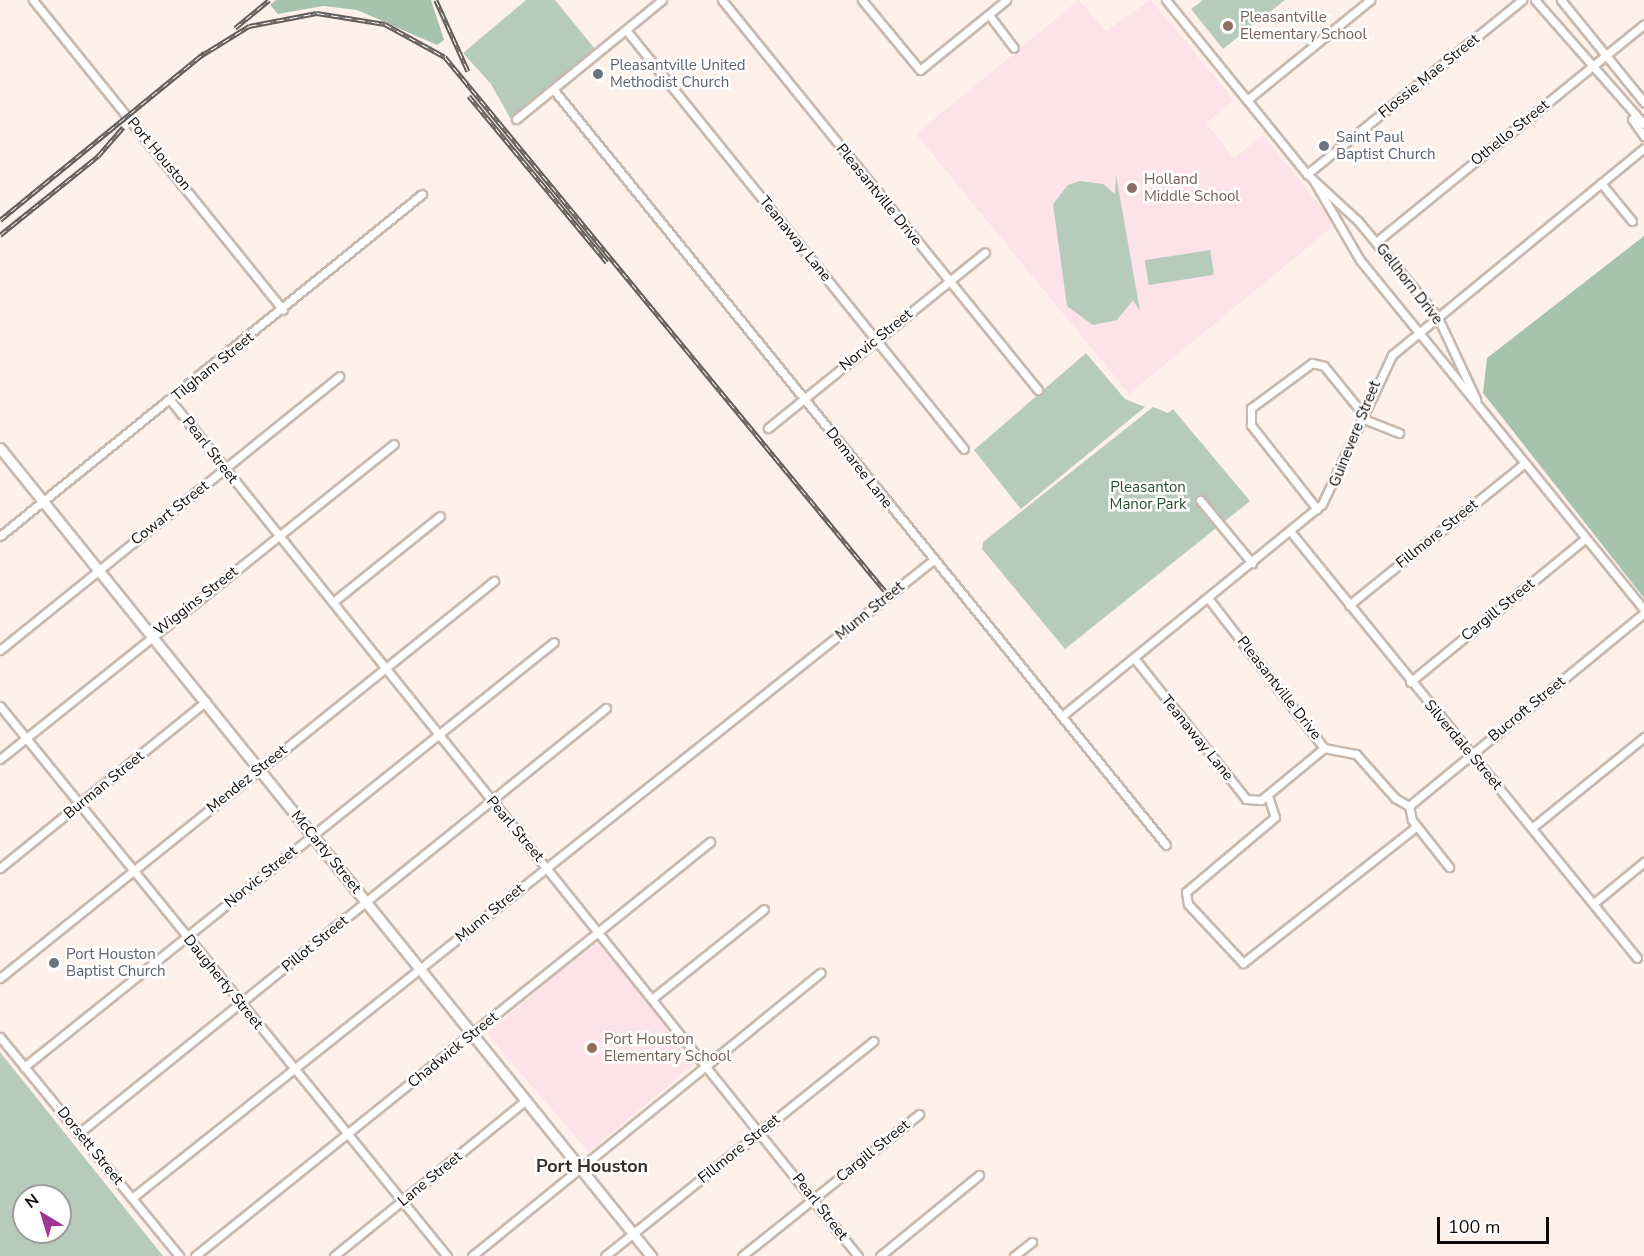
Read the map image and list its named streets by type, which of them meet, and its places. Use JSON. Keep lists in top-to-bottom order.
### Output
{
  "streets": {
    "main road": ["McCarty Street"],
    "street": [
      "Flossie Mae Street",
      "Othello Street",
      "Port Houston",
      "Pleasantville Drive",
      "Teanaway Lane",
      "Gellhorn Drive",
      "Norvic Street",
      "Tilgham Street",
      "Guinevere Street",
      "Pearl Street",
      "Demaree Lane",
      "Cowart Street",
      "Fillmore Street",
      "Wiggins Street",
      "Cargill Street",
      "Munn Street",
      "Bucroft Street",
      "Silverdale Street",
      "Mendez Street",
      "Burman Street",
      "Pillot Street",
      "Daugherty Street",
      "Chadwick Street",
      "Dorsett Street",
      "Lane Street"
    ]
  },
  "crossings": [
    ["Flossie Mae Street", "Gellhorn Drive"],
    ["Othello Street", "Gellhorn Drive"],
    ["Port Houston", "Tilgham Street"],
    ["Pleasantville Drive", "Norvic Street"],
    ["Pleasantville Drive", "Guinevere Street"],
    ["Pleasantville Drive", "Bucroft Street"],
    ["Teanaway Lane", "Norvic Street"],
    ["Teanaway Lane", "Guinevere Street"],
    ["Gellhorn Drive", "Guinevere Street"],
    ["Gellhorn Drive", "Fillmore Street"],
    ["Gellhorn Drive", "Cargill Street"],
    ["Gellhorn Drive", "Bucroft Street"],
    ["Norvic Street", "Pearl Street"],
    ["Norvic Street", "Demaree Lane"],
    ["Norvic Street", "McCarty Street"],
    ["Norvic Street", "Daugherty Street"],
    ["Norvic Street", "Dorsett Street"],
    ["Tilgham Street", "Pearl Street"],
    ["Tilgham Street", "McCarty Street"],
    ["Guinevere Street", "Demaree Lane"],
    ["Guinevere Street", "Silverdale Street"],
    ["Pearl Street", "Cowart Street"],
    ["Pearl Street", "Fillmore Street"],
    ["Pearl Street", "Wiggins Street"],
    ["Pearl Street", "Cargill Street"],
    ["Pearl Street", "Munn Street"],
    ["Pearl Street", "Mendez Street"],
    ["Pearl Street", "Pillot Street"],
    ["Pearl Street", "Chadwick Street"],
    ["Demaree Lane", "Munn Street"],
    ["Cowart Street", "McCarty Street"],
    ["Fillmore Street", "Silverdale Street"],
    ["Fillmore Street", "McCarty Street"],
    ["Wiggins Street", "McCarty Street"],
    ["Wiggins Street", "Daugherty Street"],
    ["Cargill Street", "Silverdale Street"],
    ["Munn Street", "McCarty Street"],
    ["Munn Street", "Daugherty Street"],
    ["Munn Street", "Dorsett Street"],
    ["Bucroft Street", "Silverdale Street"],
    ["Mendez Street", "McCarty Street"],
    ["Mendez Street", "Daugherty Street"],
    ["Burman Street", "McCarty Street"],
    ["Burman Street", "Daugherty Street"],
    ["McCarty Street", "Pillot Street"],
    ["McCarty Street", "Chadwick Street"],
    ["McCarty Street", "Lane Street"],
    ["Pillot Street", "Daugherty Street"],
    ["Pillot Street", "Dorsett Street"],
    ["Daugherty Street", "Chadwick Street"],
    ["Daugherty Street", "Lane Street"]
  ],
  "districts": ["Port Houston"],
  "parks": ["Pleasanton Manor Park"],
  "places": [
    "Pleasantville Elementary School",
    "Pleasantville United Methodist Church",
    "Saint Paul Baptist Church",
    "Holland Middle School",
    "Port Houston Baptist Church",
    "Port Houston Elementary School"
  ],
  "scale_bar": "100 m",
  "north": "top left"
}
